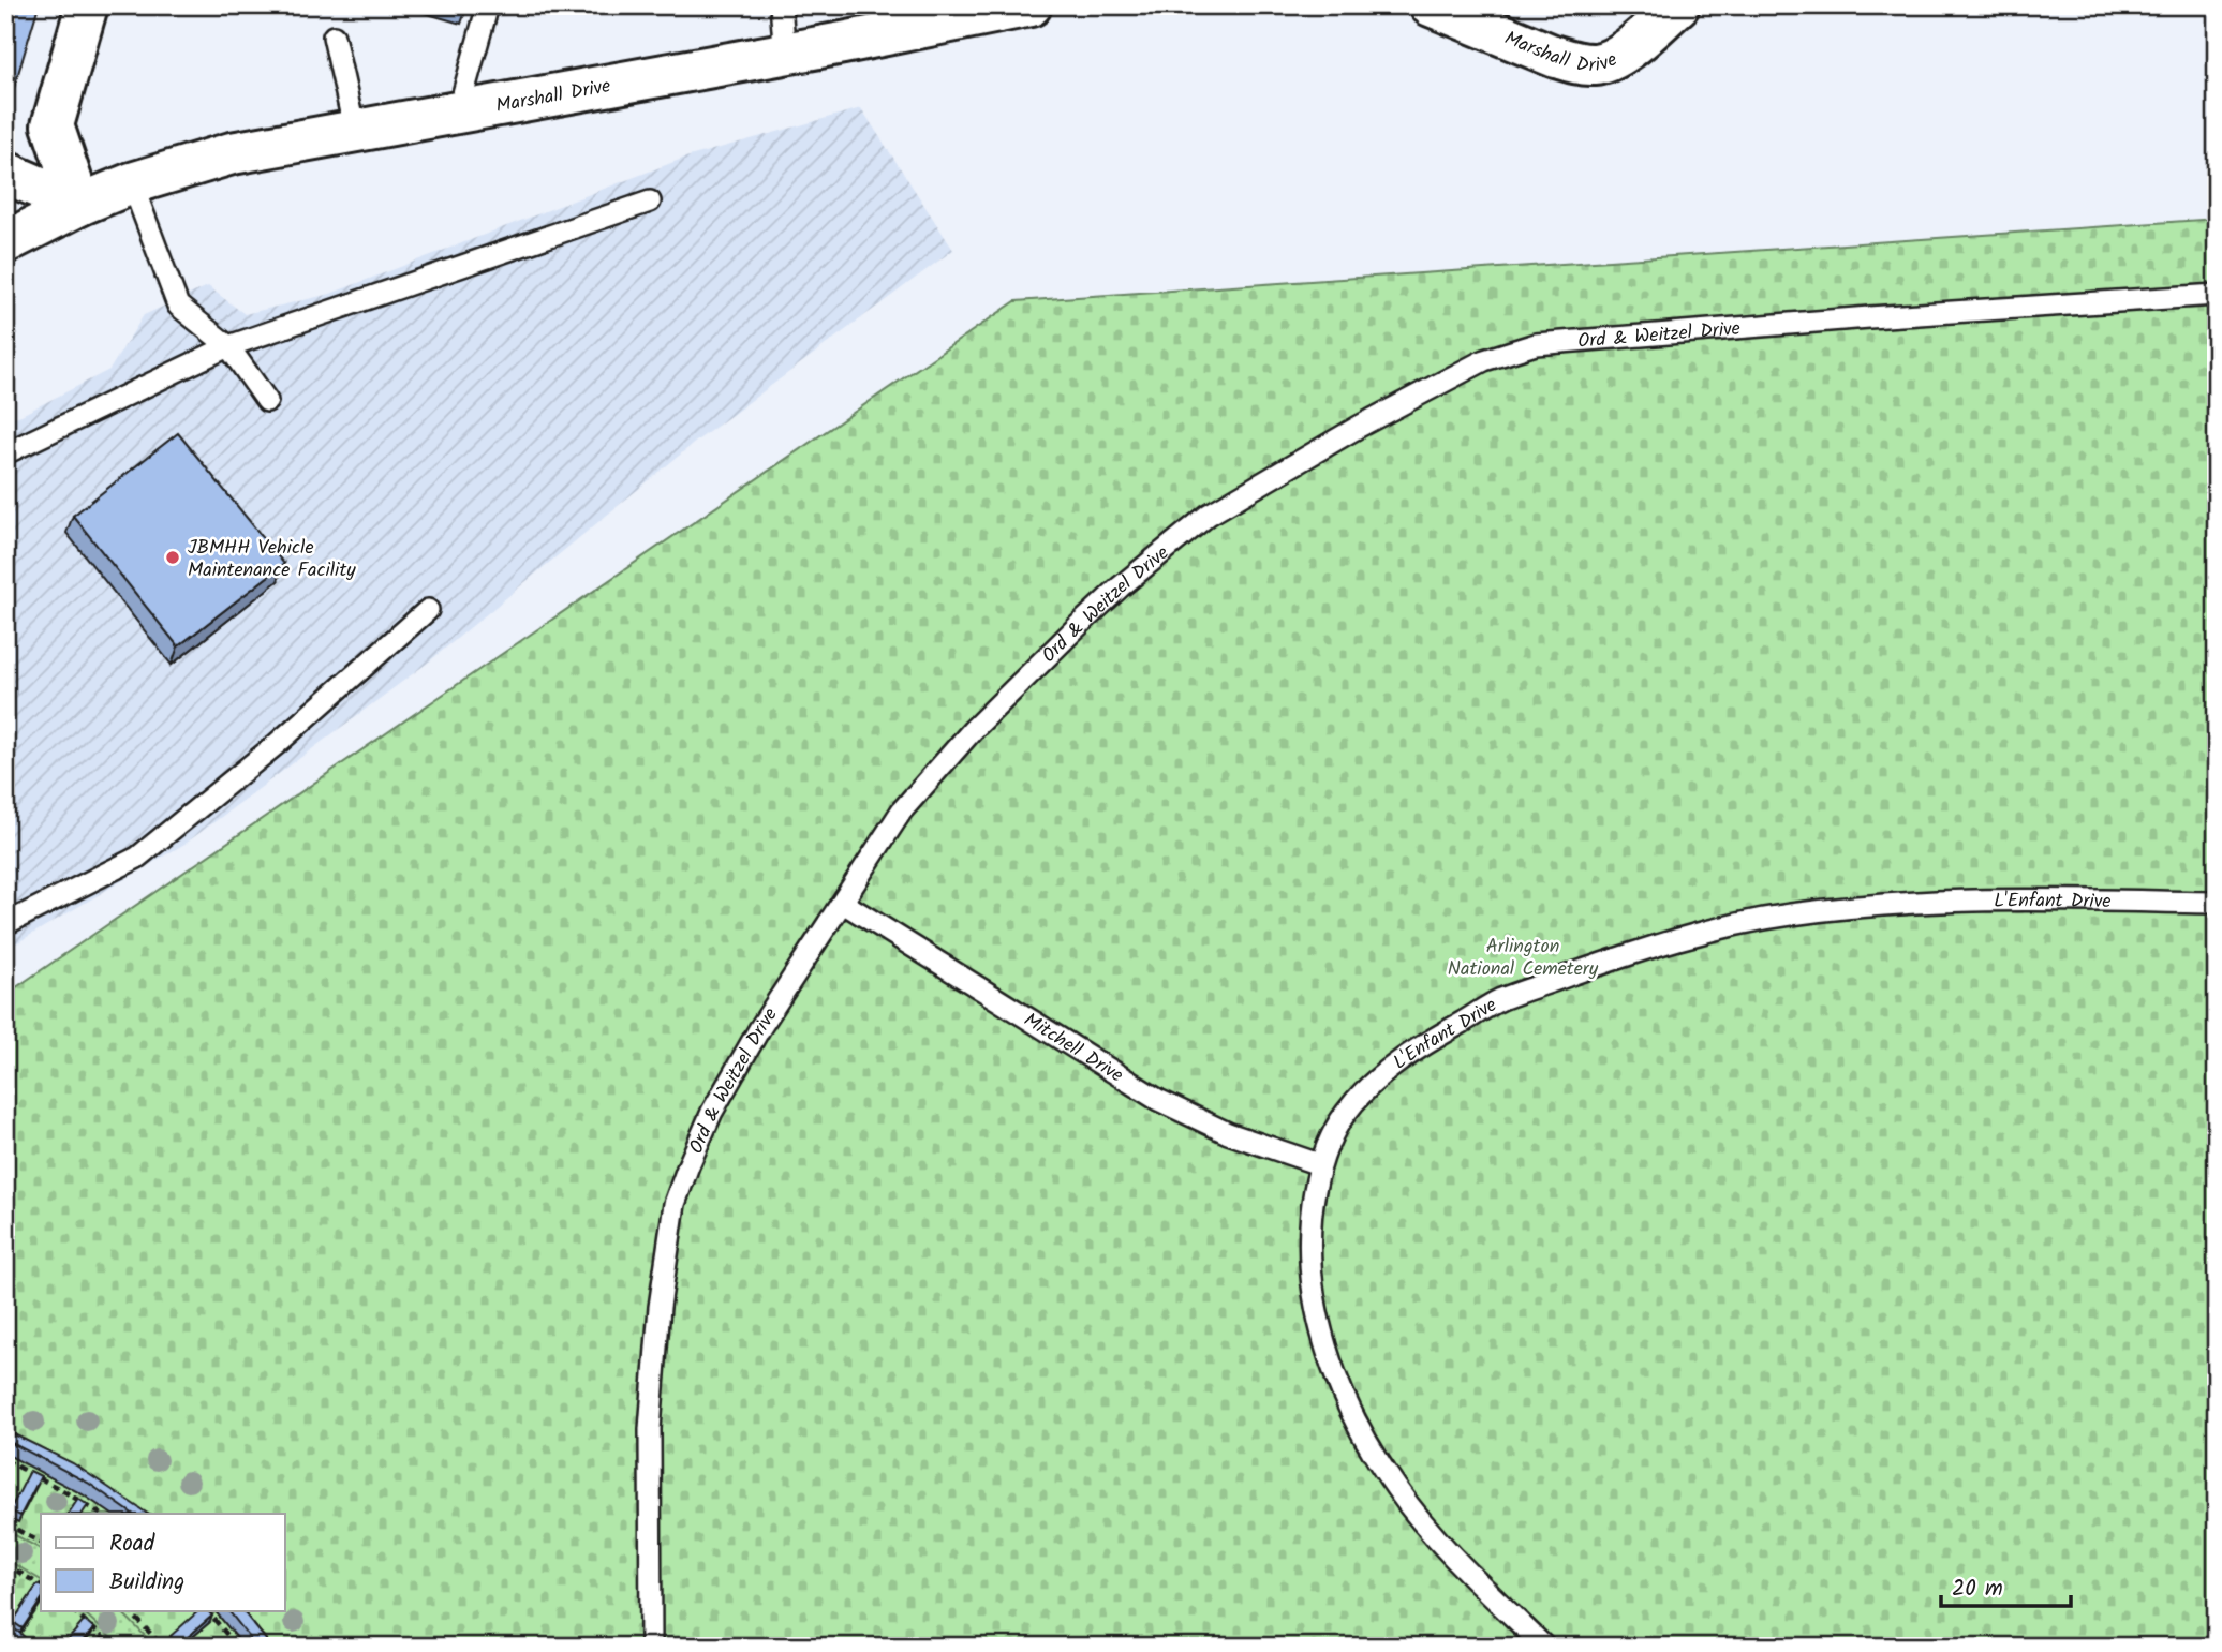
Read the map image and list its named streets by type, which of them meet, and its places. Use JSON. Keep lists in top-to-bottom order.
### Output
{
  "streets": {
    "street": ["Marshall Drive"],
    "lane": ["Ord & Weitzel Drive", "L'Enfant Drive", "Mitchell Drive"]
  },
  "crossings": [
    ["Ord & Weitzel Drive", "Mitchell Drive"],
    ["L'Enfant Drive", "Mitchell Drive"]
  ],
  "parks": ["Arlington National Cemetery"],
  "places": ["JBMHH Vehicle Maintenance Facility"],
  "legend": ["Road", "Building"],
  "scale_bar": "20 m"
}
